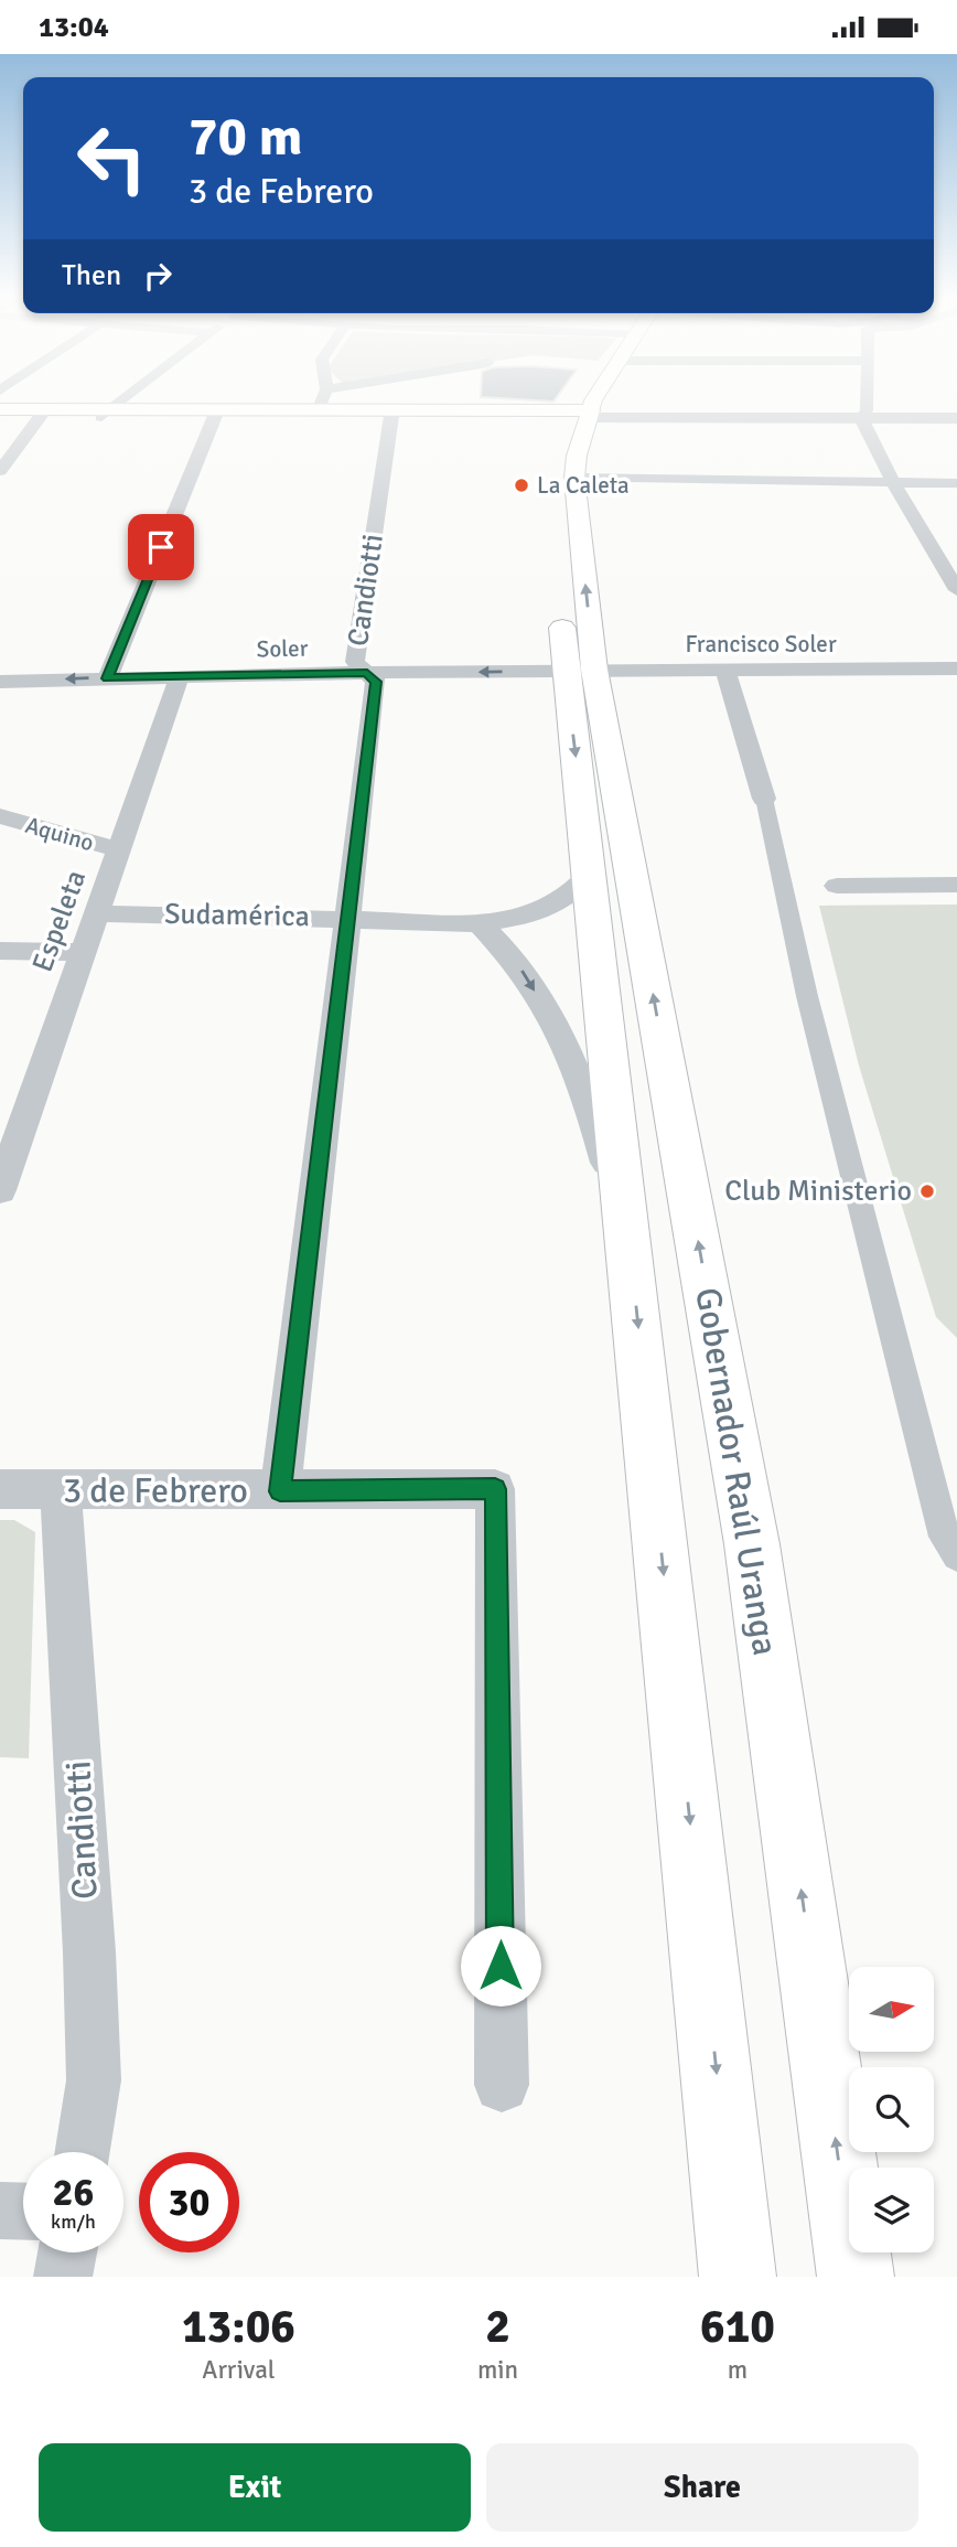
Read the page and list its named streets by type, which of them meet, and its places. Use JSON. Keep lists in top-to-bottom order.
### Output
{
  "streets": {
    "main road": ["Gobernador Raúl Uranga"],
    "street": [
      "Candiotti",
      "Francisco Soler",
      "Soler",
      "Aquino",
      "Sudamérica",
      "Espeleta",
      "3 de Febrero"
    ]
  },
  "crossings": [
    ["Candiotti", "Soler"],
    ["Candiotti", "Sudamérica"],
    ["Candiotti", "3 de Febrero"],
    ["Francisco Soler", "Soler"],
    ["Francisco Soler", "Gobernador Raúl Uranga"],
    ["Soler", "Espeleta"],
    ["Soler", "Gobernador Raúl Uranga"],
    ["Aquino", "Espeleta"],
    ["Sudamérica", "Espeleta"]
  ],
  "one_way": ["Soler"],
  "places": ["La Caleta", "Club Ministerio"],
  "north": "right",
  "page": {
    "status": "13:04",
    "turn": ["70 m", "3 de Febrero"],
    "then": "Then",
    "speed": "26 km/h",
    "limit": "30",
    "eta": [
      "13:06",
      "Arrival",
      "2",
      "min",
      "610",
      "m"
    ],
    "buttons": ["Exit", "Share"]
  }
}
